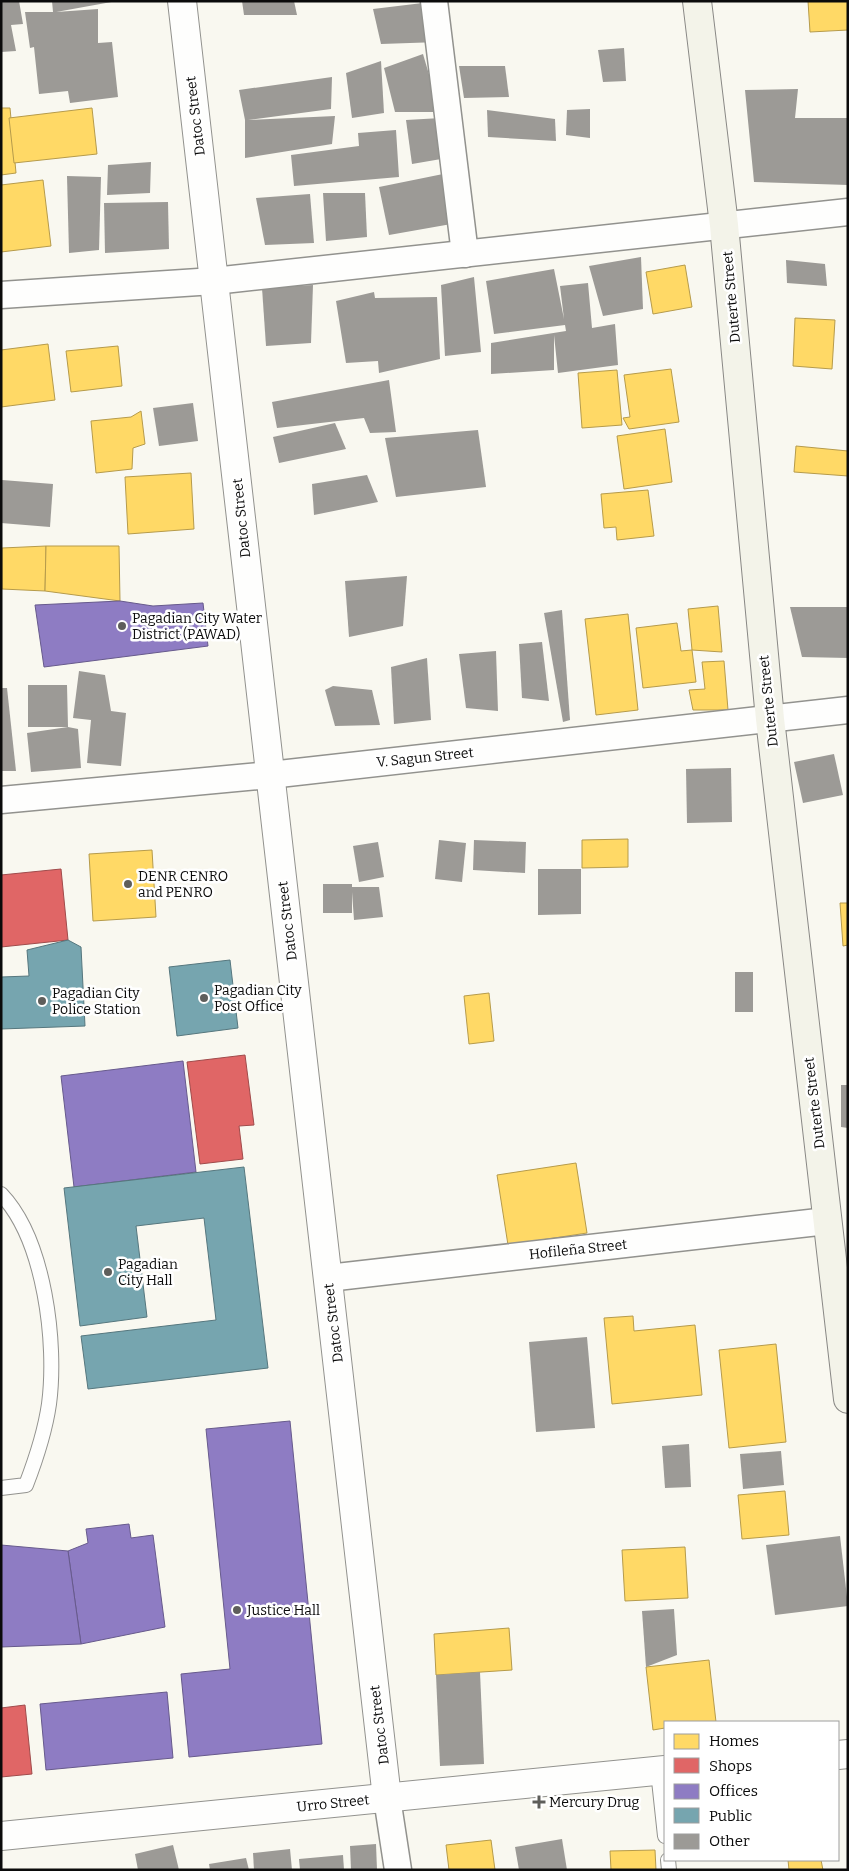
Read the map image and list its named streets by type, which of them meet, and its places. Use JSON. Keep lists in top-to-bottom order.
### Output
{
  "streets": {
    "main road": ["Duterte Street"],
    "street": [
      "Datoc Street",
      "V. Sagun Street",
      "Hofileña Street",
      "Urro Street"
    ]
  },
  "crossings": [
    ["Datoc Street", "V. Sagun Street"],
    ["Datoc Street", "Hofileña Street"],
    ["Datoc Street", "Urro Street"],
    ["Duterte Street", "V. Sagun Street"],
    ["Duterte Street", "Hofileña Street"]
  ],
  "places": {
    "other": [
      "Pagadian City Water District (PAWAD)",
      "DENR CENRO and PENRO",
      "Pagadian City Post Office",
      "Pagadian City Police Station",
      "Pagadian City Hall",
      "Justice Hall"
    ],
    "health": ["Mercury Drug"]
  },
  "legend": [
    "Homes",
    "Shops",
    "Offices",
    "Public",
    "Other"
  ]
}
